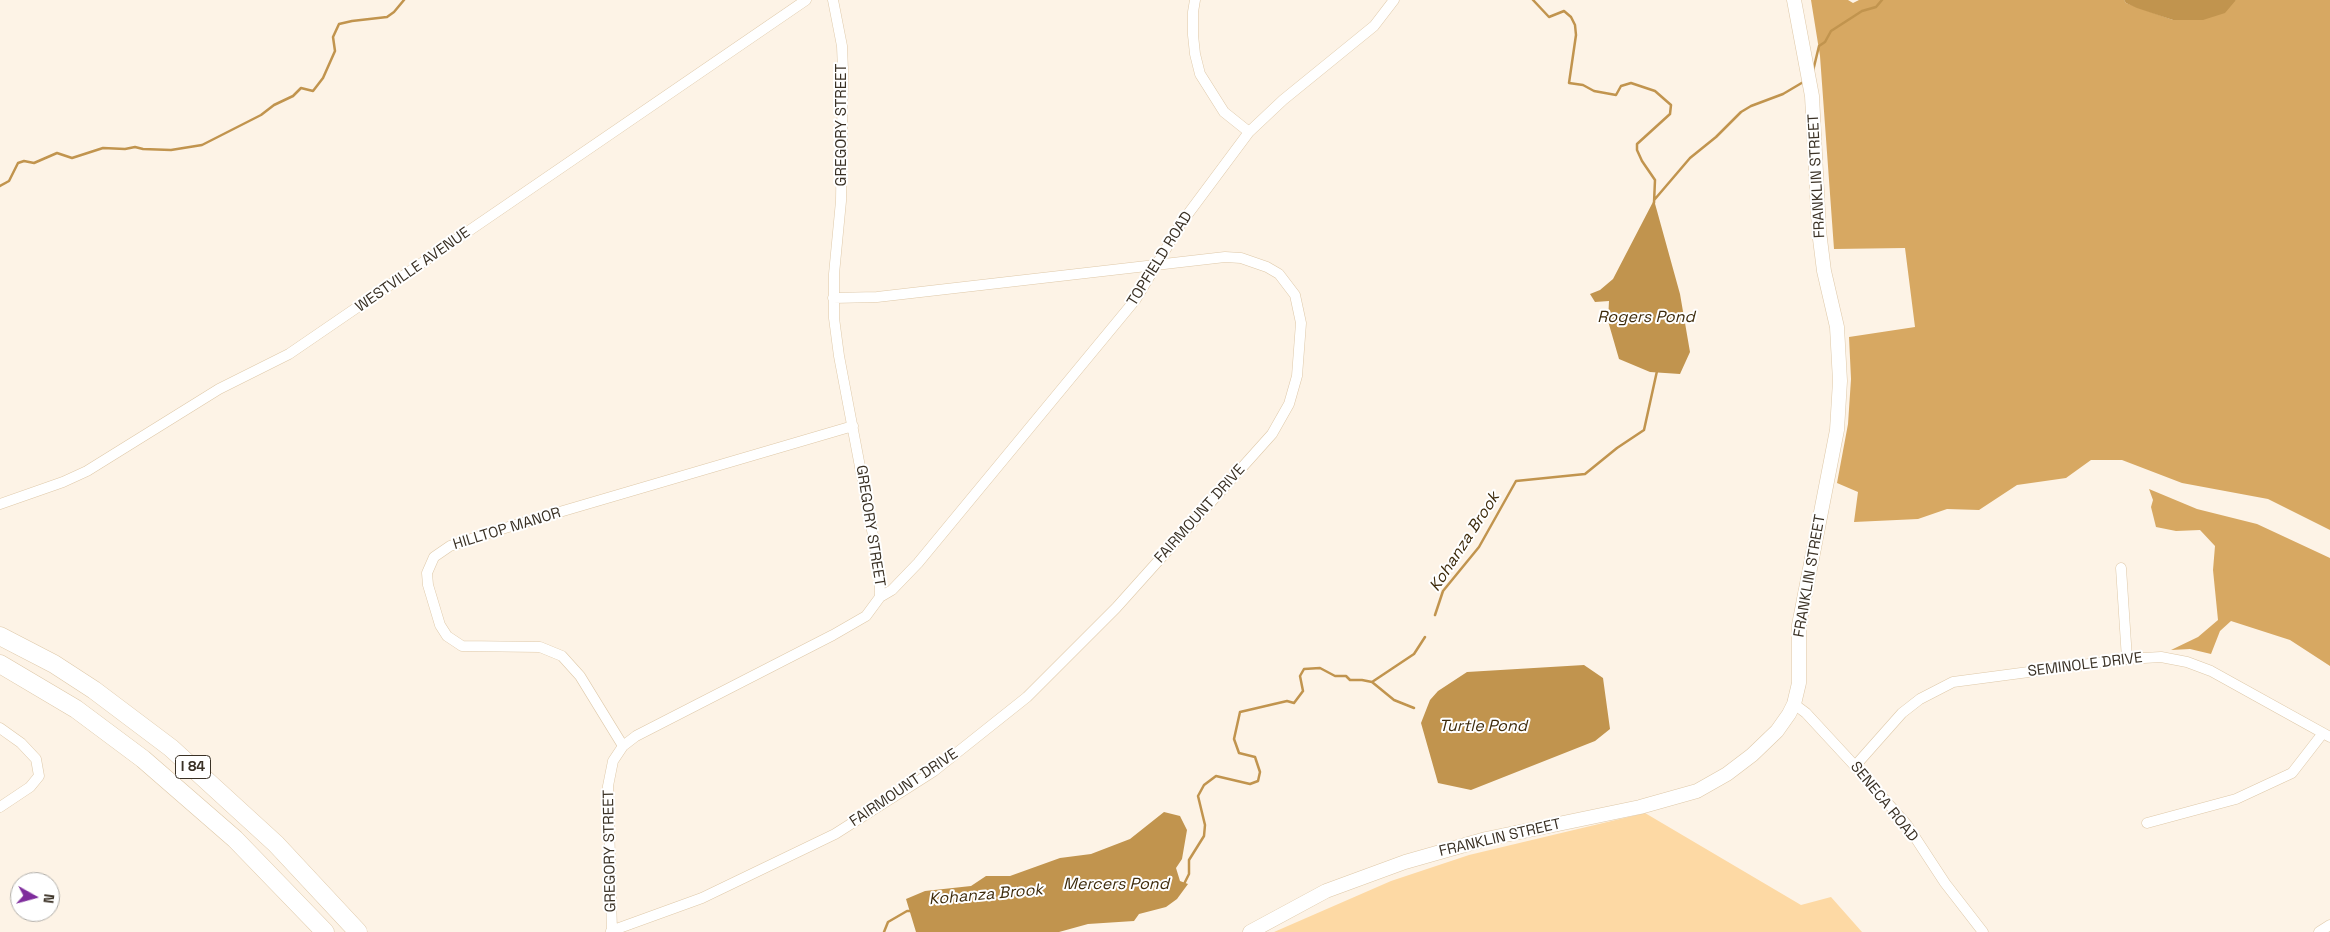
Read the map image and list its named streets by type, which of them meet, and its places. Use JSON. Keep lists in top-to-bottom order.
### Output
{
  "streets": {
    "highway": ["I 84"],
    "main road": ["FRANKLIN STREET"],
    "street": [
      "GREGORY STREET",
      "TOPFIELD ROAD",
      "WESTVILLE AVENUE",
      "FAIRMOUNT DRIVE",
      "HILLTOP MANOR",
      "SEMINOLE DRIVE",
      "SENECA ROAD"
    ]
  },
  "crossings": [
    ["GREGORY STREET", "TOPFIELD ROAD"],
    ["GREGORY STREET", "FAIRMOUNT DRIVE"],
    ["GREGORY STREET", "HILLTOP MANOR"],
    ["FRANKLIN STREET", "SENECA ROAD"],
    ["TOPFIELD ROAD", "FAIRMOUNT DRIVE"],
    ["SEMINOLE DRIVE", "SENECA ROAD"]
  ],
  "water": [
    "Rogers Pond",
    "Kohanza Brook",
    "Turtle Pond",
    "Mercers Pond"
  ],
  "north": "right"
}
